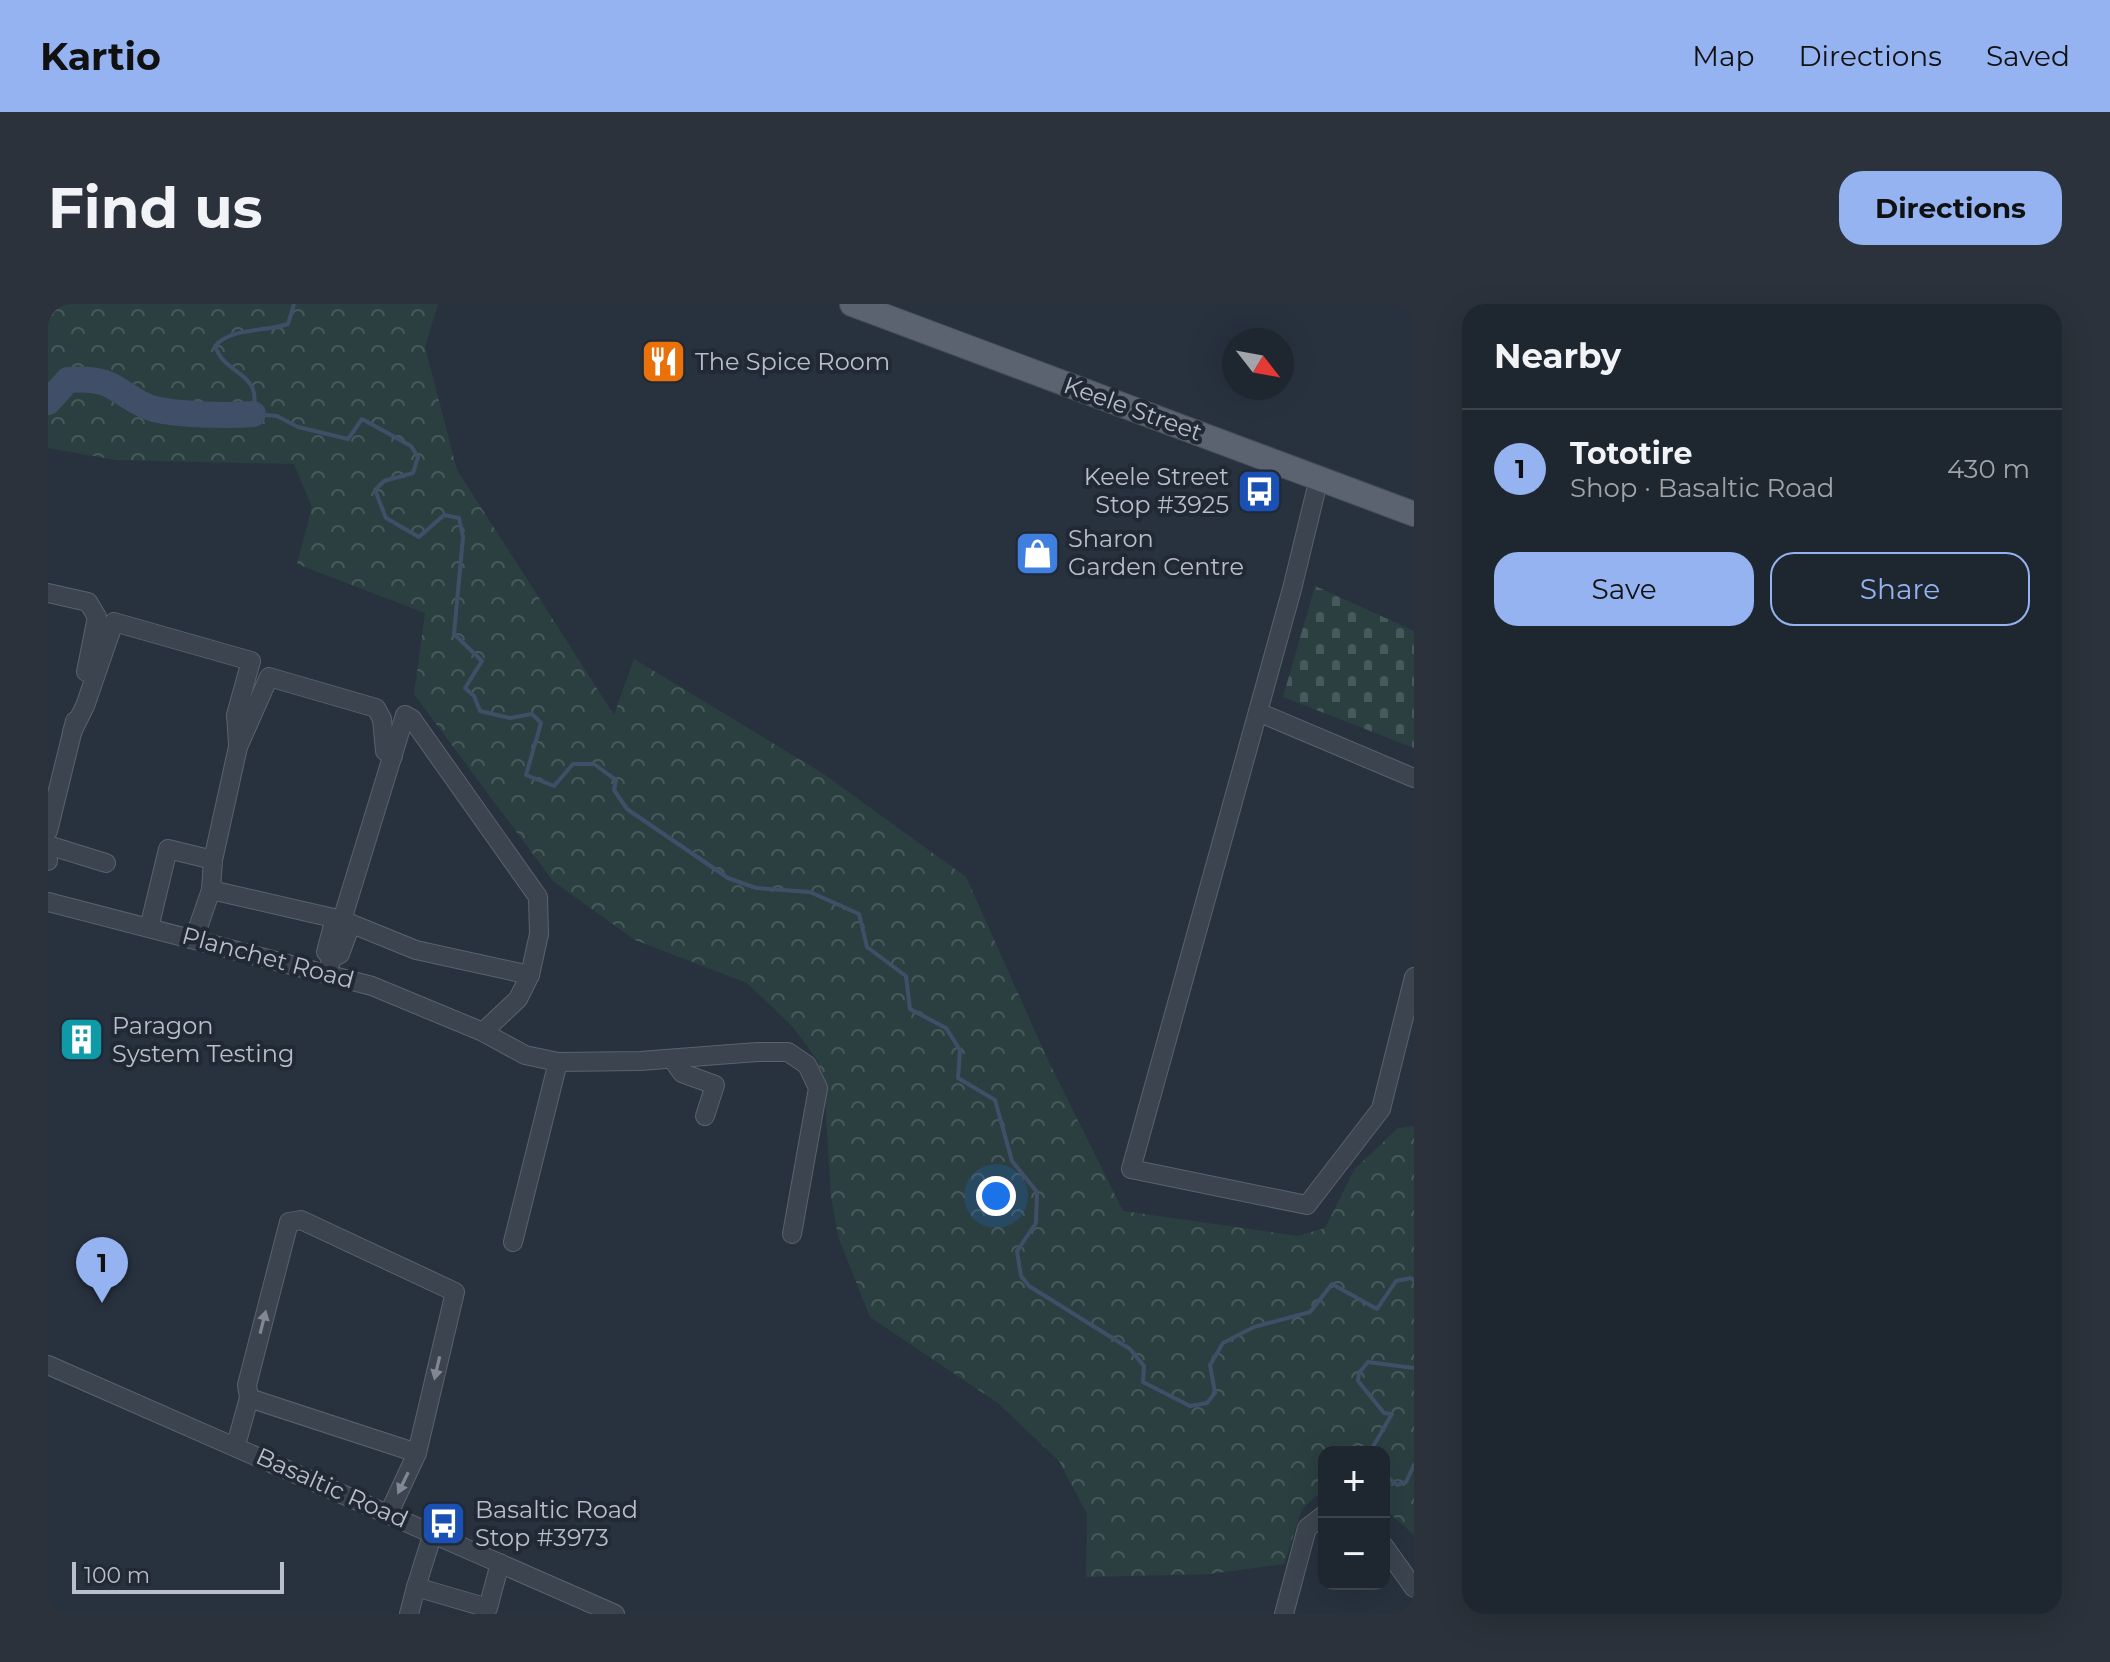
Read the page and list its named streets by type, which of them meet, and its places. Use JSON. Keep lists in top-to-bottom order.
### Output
{
  "streets": {
    "main road": ["Keele Street"],
    "street": ["Planchet Road", "Basaltic Road"]
  },
  "places": {
    "restaurant": ["The Spice Room"],
    "bus stop": ["Keele Street Stop #3925", "Basaltic Road Stop #3973"],
    "shop": ["Sharon Garden Centre"],
    "building": ["Paragon System Testing"]
  },
  "scale_bar": "100 m",
  "north": "bottom right",
  "page": {
    "header": "Kartio",
    "nav": ["Map", "Directions", "Saved"],
    "buttons": [
      "Directions",
      ["Save", "Share"]
    ],
    "title": "Find us",
    "heading": "Nearby",
    "list": [
      {
        "mark": "1",
        "name": "Tototire",
        "note": "Shop · Basaltic Road",
        "value": "430 m"
      }
    ],
    "pins": "1",
    "map_buttons": ["+", "−"],
    "scale": "100 m"
  }
}
